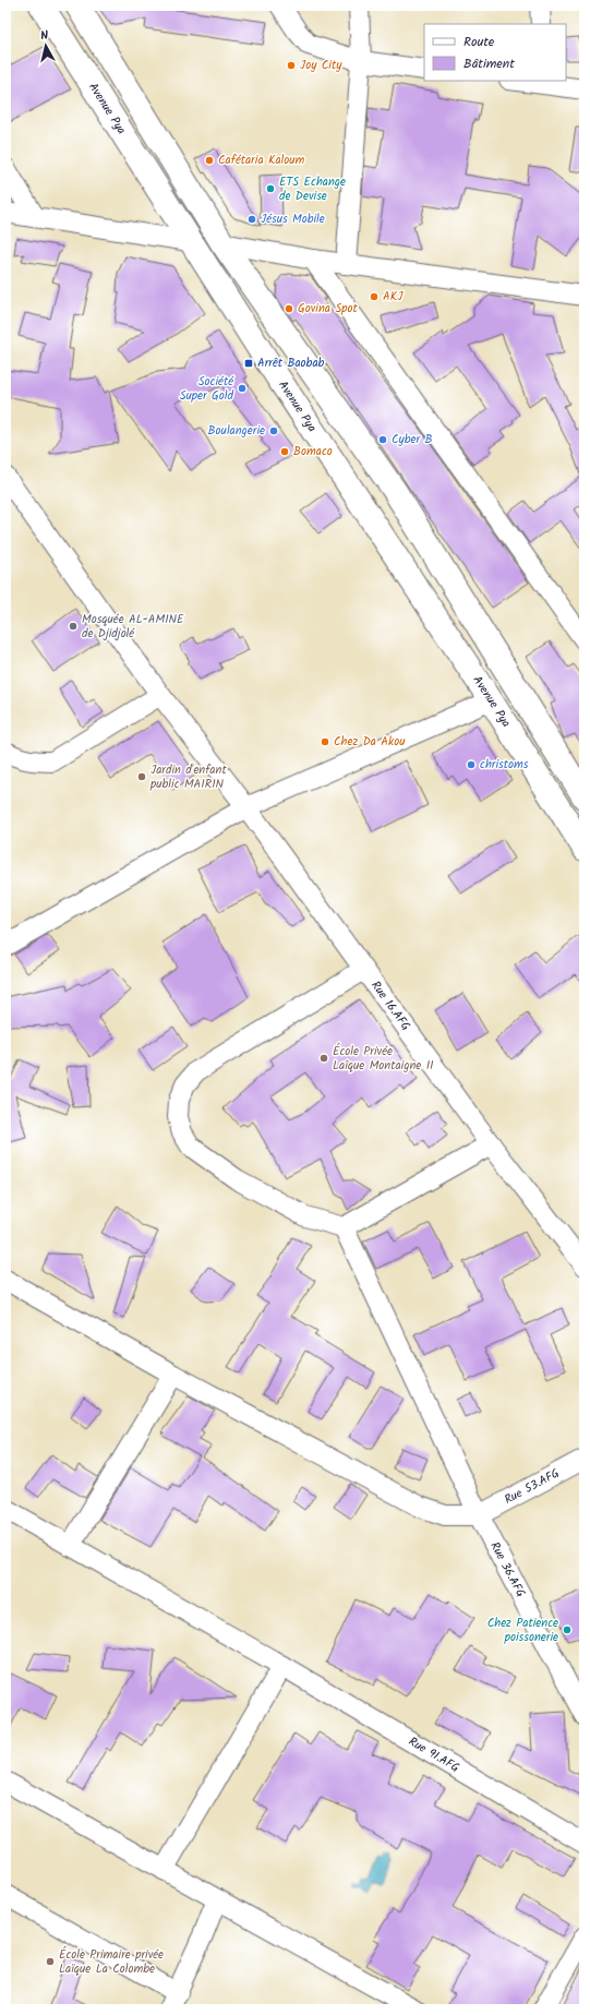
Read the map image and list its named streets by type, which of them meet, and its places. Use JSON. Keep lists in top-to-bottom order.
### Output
{
  "streets": {
    "main road": ["Avenue Pya"],
    "street": [
      "Rue 16.AFG",
      "Rue 53.AFG",
      "Rue 36.AFG",
      "Rue 91.AFG"
    ]
  },
  "crossings": [
    ["Rue 53.AFG", "Rue 36.AFG"]
  ],
  "places": {
    "other": [
      "Joy City",
      "Cafétaria Kaloum",
      "ETS Echange de Devise",
      "Jésus Mobile",
      "AKJ",
      "Govina Spot",
      "Société Super Gold",
      "Boulangerie",
      "Cyber B",
      "Bomaco",
      "Mosquée AL-AMINE de Djidjolé",
      "Chez Da Akou",
      "christoms",
      "Jardin d'enfant public MAIRIN",
      "École Privée Laîque Montaigne II",
      "Chez Patience poissonerie",
      "École Primaire privée Laïque La Colombe"
    ],
    "transit": ["Arrêt Baobab"]
  },
  "legend": ["Route", "Bâtiment"],
  "north": "top"
}
